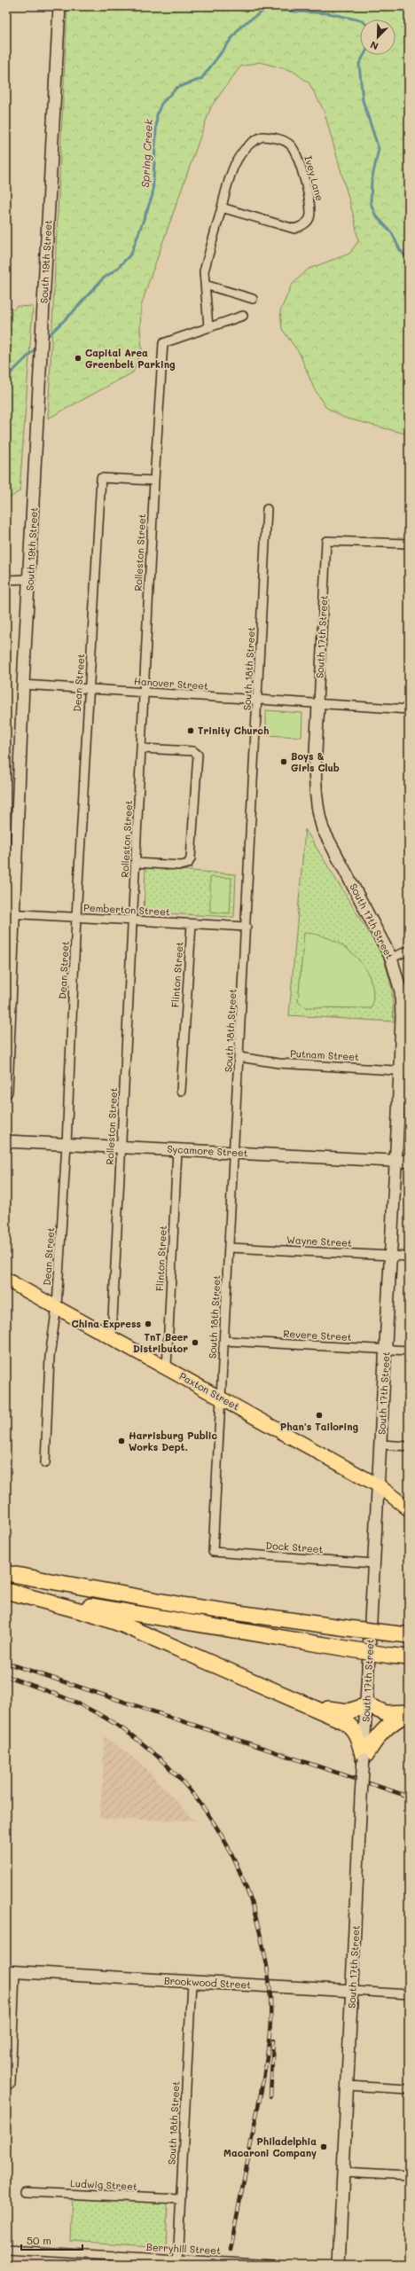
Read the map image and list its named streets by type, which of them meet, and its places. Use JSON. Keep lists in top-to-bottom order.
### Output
{
  "streets": {
    "main road": ["Paxton Street"],
    "street": [
      "Ivey Lane",
      "South 19th Street",
      "Rolleston Street",
      "South 17th Street",
      "South 18th Street",
      "Dean Street",
      "Hanover Street",
      "Pemberton Street",
      "Flinton Street",
      "Putnam Street",
      "Sycamore Street",
      "Wayne Street",
      "Revere Street",
      "Dock Street",
      "Brookwood Street",
      "Ludwig Street",
      "Berryhill Street"
    ]
  },
  "crossings": [
    ["Ivey Lane", "Rolleston Street"],
    ["South 19th Street", "Hanover Street"],
    ["South 19th Street", "Pemberton Street"],
    ["Rolleston Street", "Dean Street"],
    ["Rolleston Street", "Hanover Street"],
    ["Rolleston Street", "Pemberton Street"],
    ["Rolleston Street", "Sycamore Street"],
    ["Rolleston Street", "Paxton Street"],
    ["South 17th Street", "Hanover Street"],
    ["South 17th Street", "Putnam Street"],
    ["South 17th Street", "Sycamore Street"],
    ["South 17th Street", "Wayne Street"],
    ["South 17th Street", "Revere Street"],
    ["South 17th Street", "Paxton Street"],
    ["South 17th Street", "Dock Street"],
    ["South 17th Street", "Brookwood Street"],
    ["South 18th Street", "Hanover Street"],
    ["South 18th Street", "Pemberton Street"],
    ["South 18th Street", "Putnam Street"],
    ["South 18th Street", "Sycamore Street"],
    ["South 18th Street", "Wayne Street"],
    ["South 18th Street", "Revere Street"],
    ["South 18th Street", "Paxton Street"],
    ["South 18th Street", "Dock Street"],
    ["South 18th Street", "Brookwood Street"],
    ["South 18th Street", "Ludwig Street"],
    ["South 18th Street", "Berryhill Street"],
    ["Dean Street", "Hanover Street"],
    ["Dean Street", "Pemberton Street"],
    ["Dean Street", "Sycamore Street"],
    ["Dean Street", "Paxton Street"],
    ["Pemberton Street", "Flinton Street"],
    ["Flinton Street", "Sycamore Street"],
    ["Flinton Street", "Paxton Street"]
  ],
  "water": ["Spring Creek"],
  "places": [
    "Capital Area Greenbelt Parking",
    "Trinity Church",
    "Boys & Girls Club",
    "China Express",
    "TnT Beer Distributor",
    "Phan's Tailoring",
    "Harrisburg Public Works Dept.",
    "Philadelphia Macaroni Company"
  ],
  "scale_bar": "50 m",
  "north": "bottom left"
}
